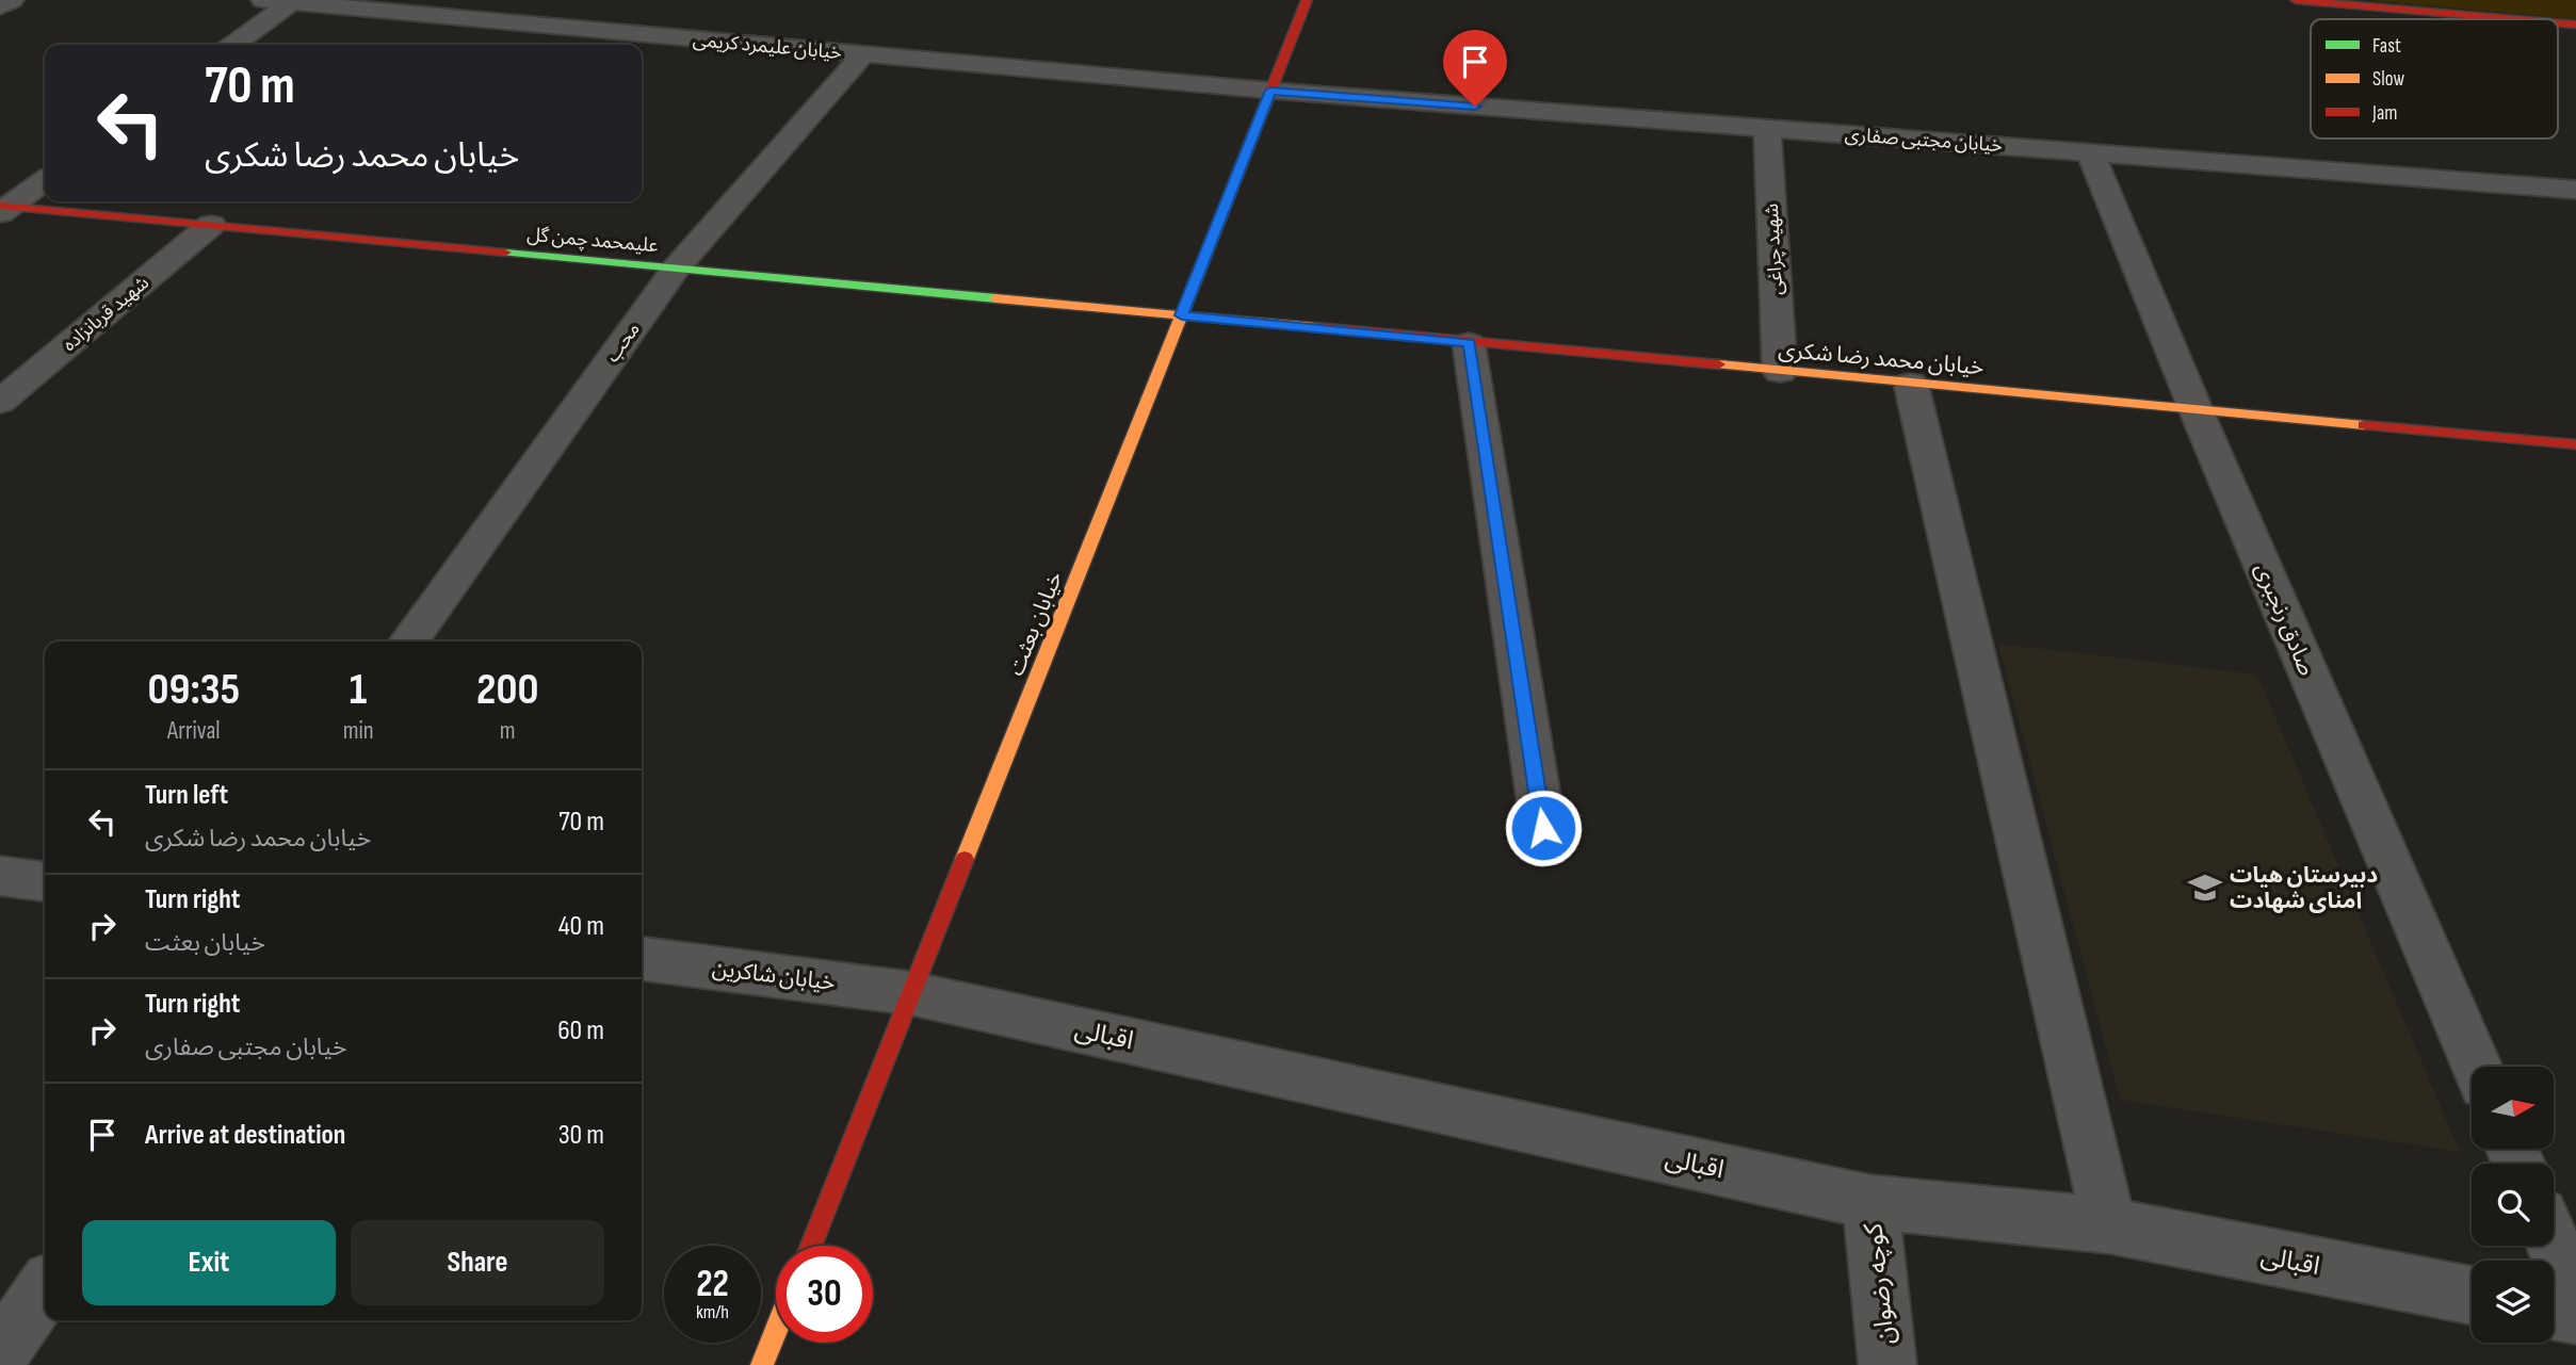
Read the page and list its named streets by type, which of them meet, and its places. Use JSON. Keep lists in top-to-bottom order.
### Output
{
  "streets": {
    "street": [
      "خیابان علیمرد کریمی",
      "خیابان مجتبی صفاری",
      "علیمحمد چمن گل",
      "شهید چراغی",
      "شهید قربانزاده",
      "محب",
      "خیابان محمد رضا شکری",
      "صادق رنجبری",
      "خیابان بعثت",
      "خیابان شاکرین",
      "اقبالی",
      "کوچه رضوان"
    ]
  },
  "crossings": [
    ["خیابان علیمرد کریمی", "خیابان مجتبی صفاری"],
    ["خیابان علیمرد کریمی", "محب"],
    ["خیابان علیمرد کریمی", "خیابان بعثت"],
    ["خیابان مجتبی صفاری", "شهید چراغی"],
    ["خیابان مجتبی صفاری", "صادق رنجبری"],
    ["خیابان مجتبی صفاری", "خیابان بعثت"],
    ["علیمحمد چمن گل", "شهید قربانزاده"],
    ["علیمحمد چمن گل", "محب"],
    ["علیمحمد چمن گل", "خیابان محمد رضا شکری"],
    ["علیمحمد چمن گل", "خیابان بعثت"],
    ["شهید چراغی", "خیابان محمد رضا شکری"],
    ["خیابان محمد رضا شکری", "صادق رنجبری"],
    ["خیابان محمد رضا شکری", "خیابان بعثت"],
    ["خیابان بعثت", "خیابان شاکرین"],
    ["خیابان بعثت", "اقبالی"],
    ["خیابان شاکرین", "اقبالی"],
    ["اقبالی", "کوچه رضوان"]
  ],
  "places": {
    "school or university": ["دبیرستان هیات امنای شهادت"]
  },
  "legend": ["Fast", "Slow", "Jam"],
  "north": "right",
  "page": {
    "turn": ["70 m", "خیابان محمد رضا شکری"],
    "eta": [
      "09:35",
      "Arrival",
      "1",
      "min",
      "200",
      "m"
    ],
    "list": [
      {
        "name": "Turn left",
        "note": "خیابان محمد رضا شکری",
        "value": "70 m"
      },
      {
        "name": "Turn right",
        "note": "خیابان بعثت",
        "value": "40 m"
      },
      {
        "name": "Turn right",
        "note": "خیابان مجتبی صفاری",
        "value": "60 m"
      },
      {
        "name": "Arrive at destination",
        "value": "30 m"
      }
    ],
    "buttons": ["Exit", "Share"],
    "speed": "22 km/h",
    "limit": "30"
  }
}
